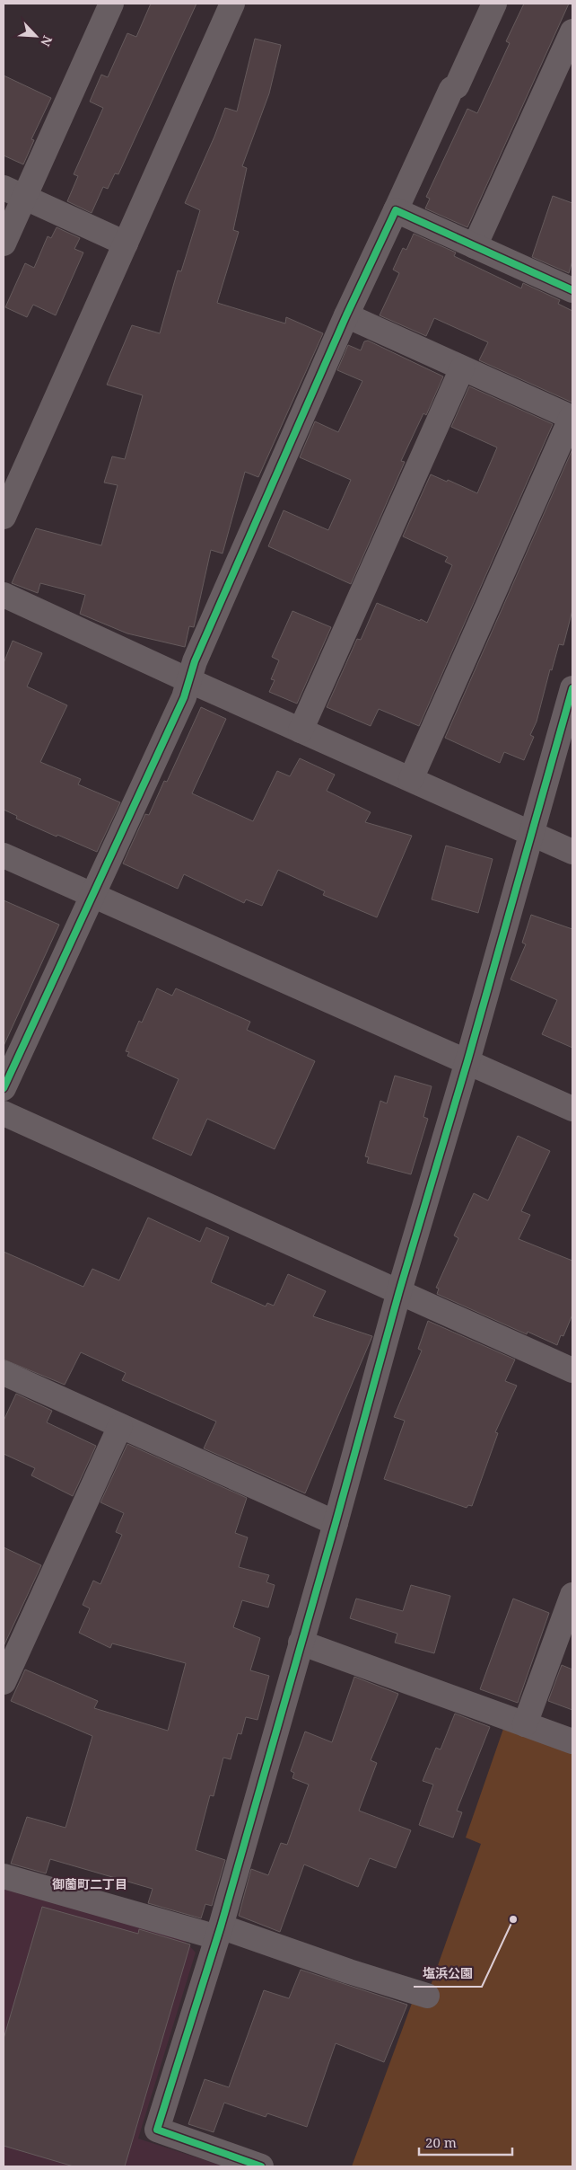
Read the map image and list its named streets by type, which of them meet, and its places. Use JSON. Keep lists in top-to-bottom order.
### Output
{
  "districts": ["御薗町二丁目"],
  "places": ["塩浜公園"],
  "scale_bar": "20 m",
  "north": "bottom right"
}
